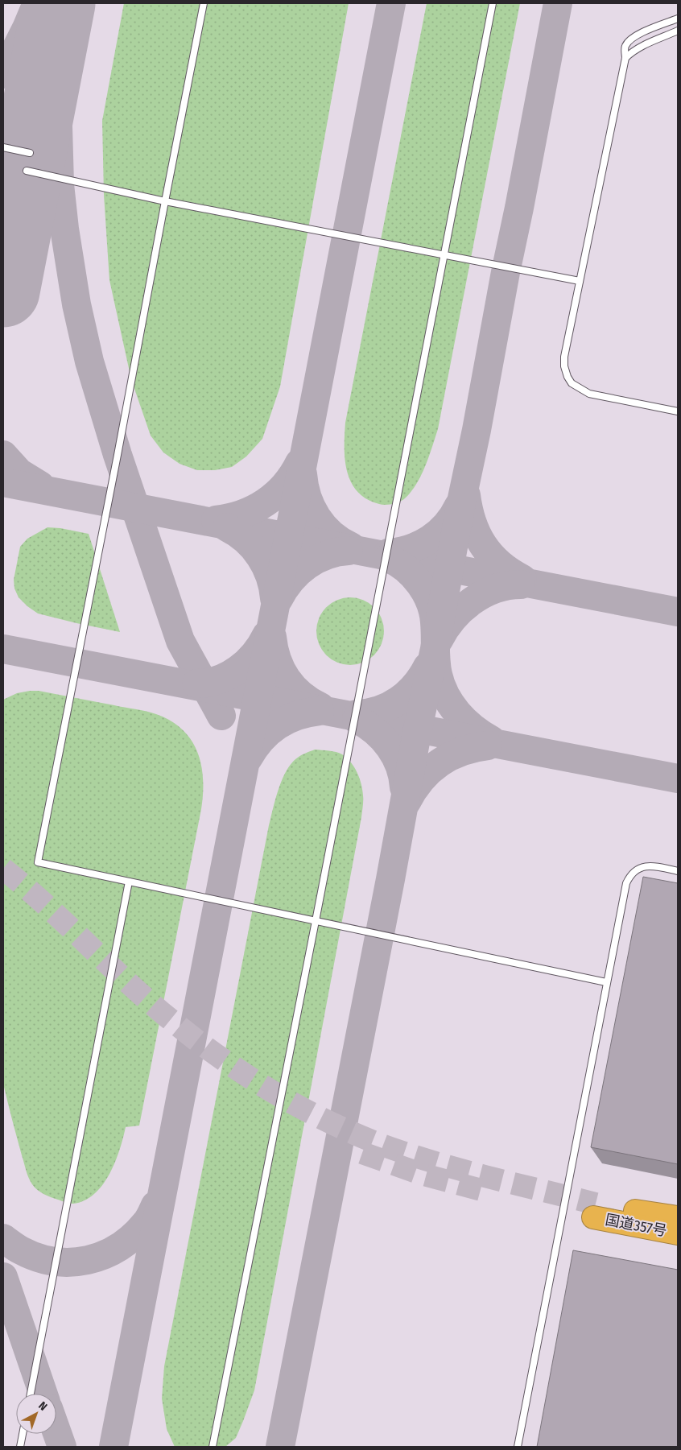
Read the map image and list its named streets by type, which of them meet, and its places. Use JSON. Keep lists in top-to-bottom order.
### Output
{
  "streets": {
    "highway": ["国道357号"]
  },
  "north": "top right"
}
